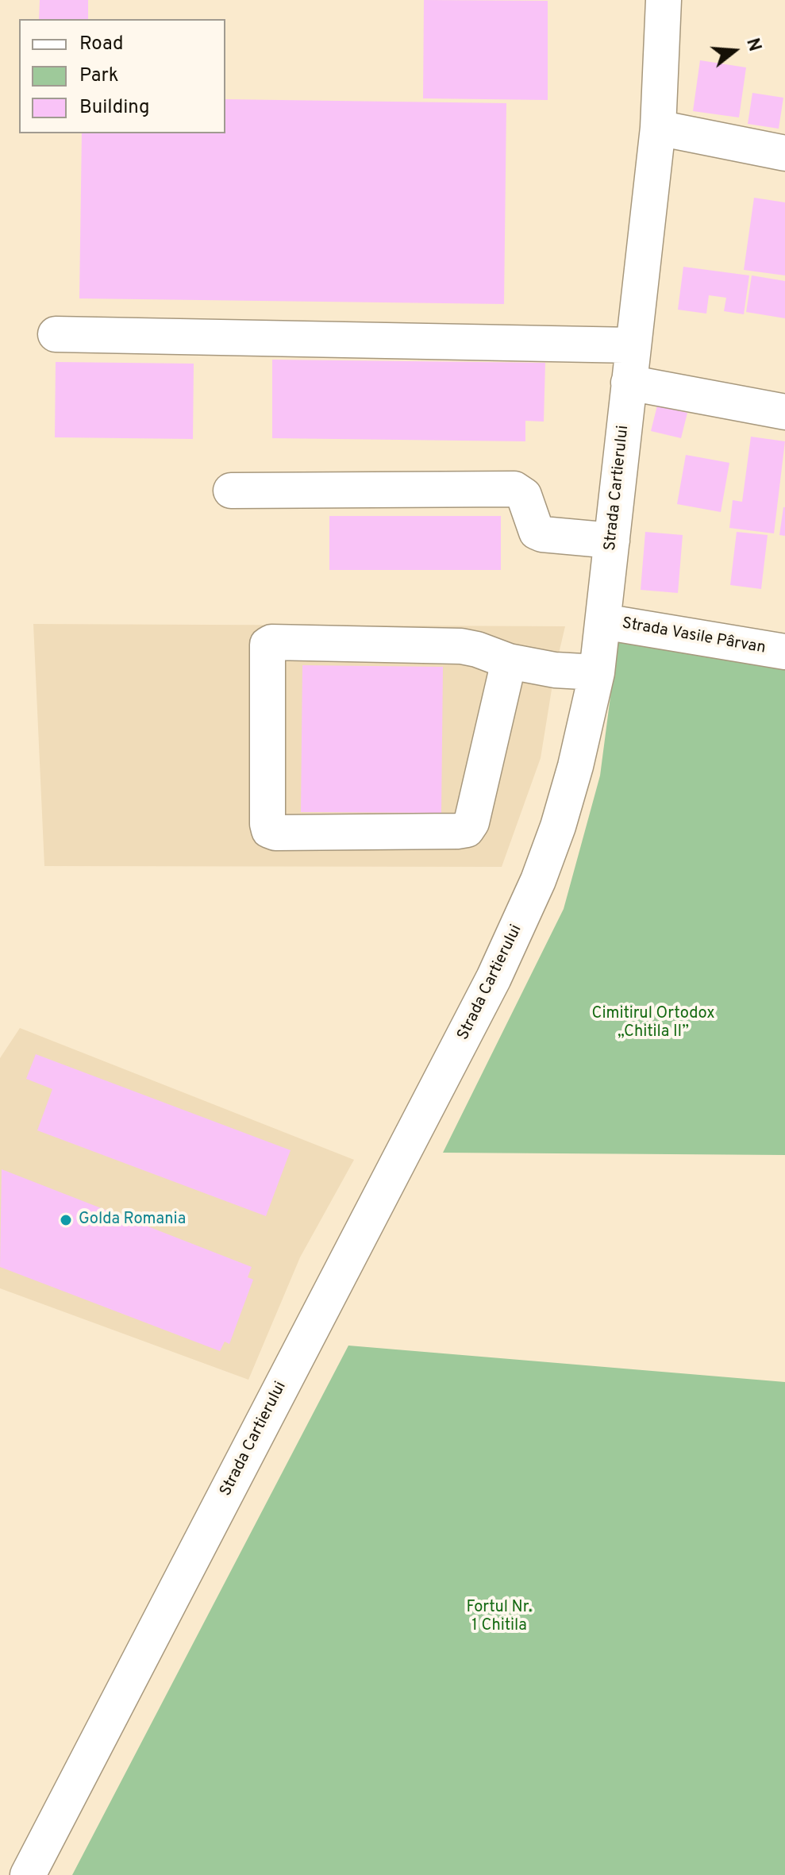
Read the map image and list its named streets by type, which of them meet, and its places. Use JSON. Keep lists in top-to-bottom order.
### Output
{
  "streets": {
    "street": ["Strada Cartierului", "Strada Vasile Pârvan"]
  },
  "crossings": [
    ["Strada Cartierului", "Strada Vasile Pârvan"]
  ],
  "parks": ["Cimitirul Ortodox „Chitila II”", "Fortul Nr. 1 Chitila"],
  "places": ["Golda Romania"],
  "legend": ["Road", "Park", "Building"],
  "north": "right"
}
